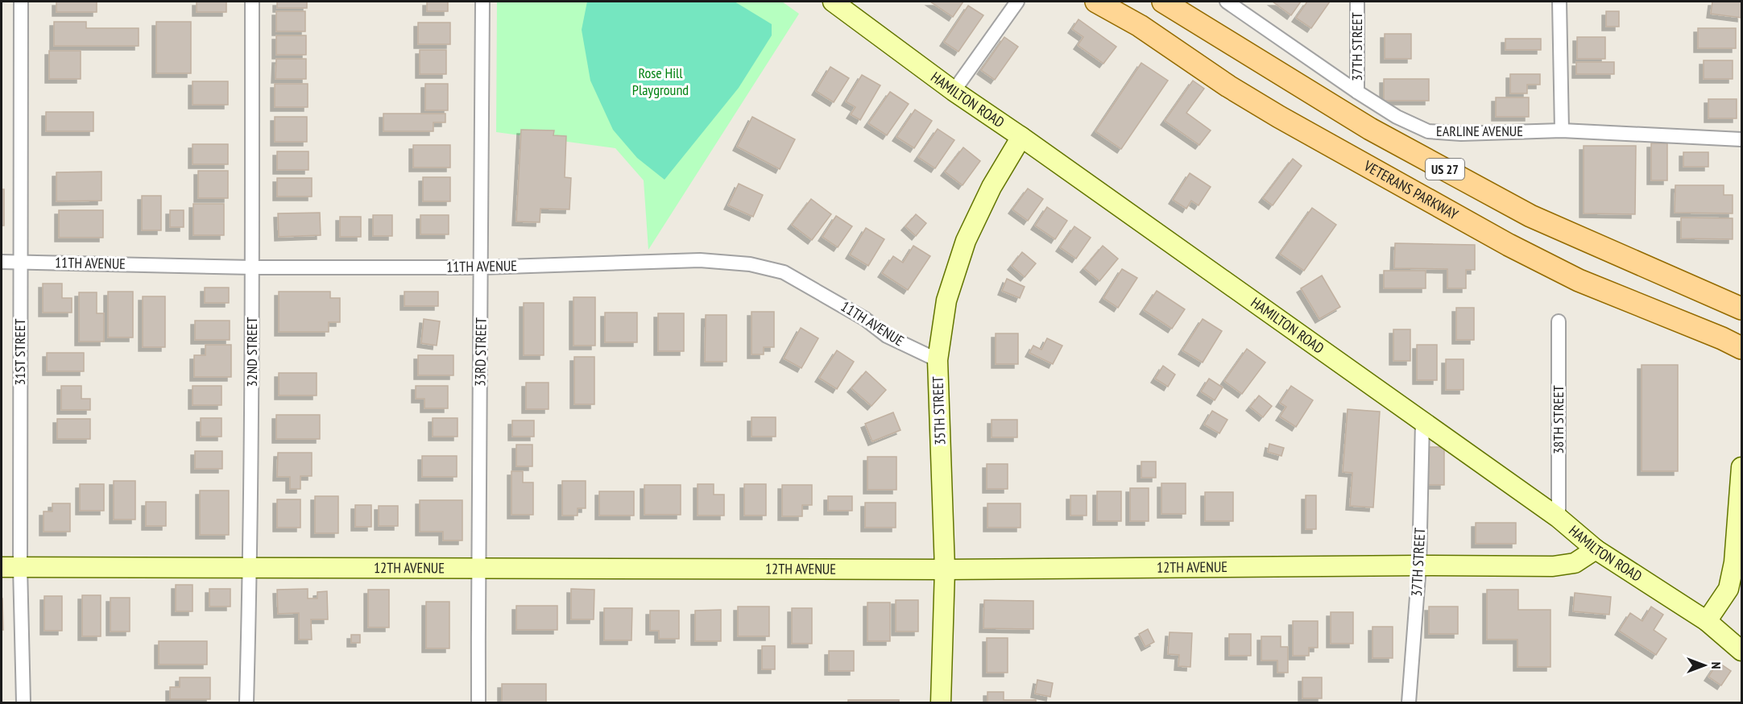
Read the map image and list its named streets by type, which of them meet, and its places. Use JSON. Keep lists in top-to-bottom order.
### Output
{
  "streets": {
    "main road": ["US 27", "VETERANS PARKWAY"],
    "street": [
      "37TH STREET",
      "HAMILTON ROAD",
      "EARLINE AVENUE",
      "11TH AVENUE",
      "31ST STREET",
      "32ND STREET",
      "33RD STREET",
      "35TH STREET",
      "38TH STREET",
      "12TH AVENUE"
    ]
  },
  "crossings": [
    ["37TH STREET", "HAMILTON ROAD"],
    ["37TH STREET", "EARLINE AVENUE"],
    ["37TH STREET", "12TH AVENUE"],
    ["HAMILTON ROAD", "35TH STREET"],
    ["HAMILTON ROAD", "38TH STREET"],
    ["HAMILTON ROAD", "12TH AVENUE"],
    ["11TH AVENUE", "31ST STREET"],
    ["11TH AVENUE", "32ND STREET"],
    ["11TH AVENUE", "33RD STREET"],
    ["11TH AVENUE", "35TH STREET"],
    ["31ST STREET", "12TH AVENUE"],
    ["32ND STREET", "12TH AVENUE"],
    ["33RD STREET", "12TH AVENUE"],
    ["35TH STREET", "12TH AVENUE"]
  ],
  "parks": ["Rose Hill Playground"],
  "north": "right"
}
